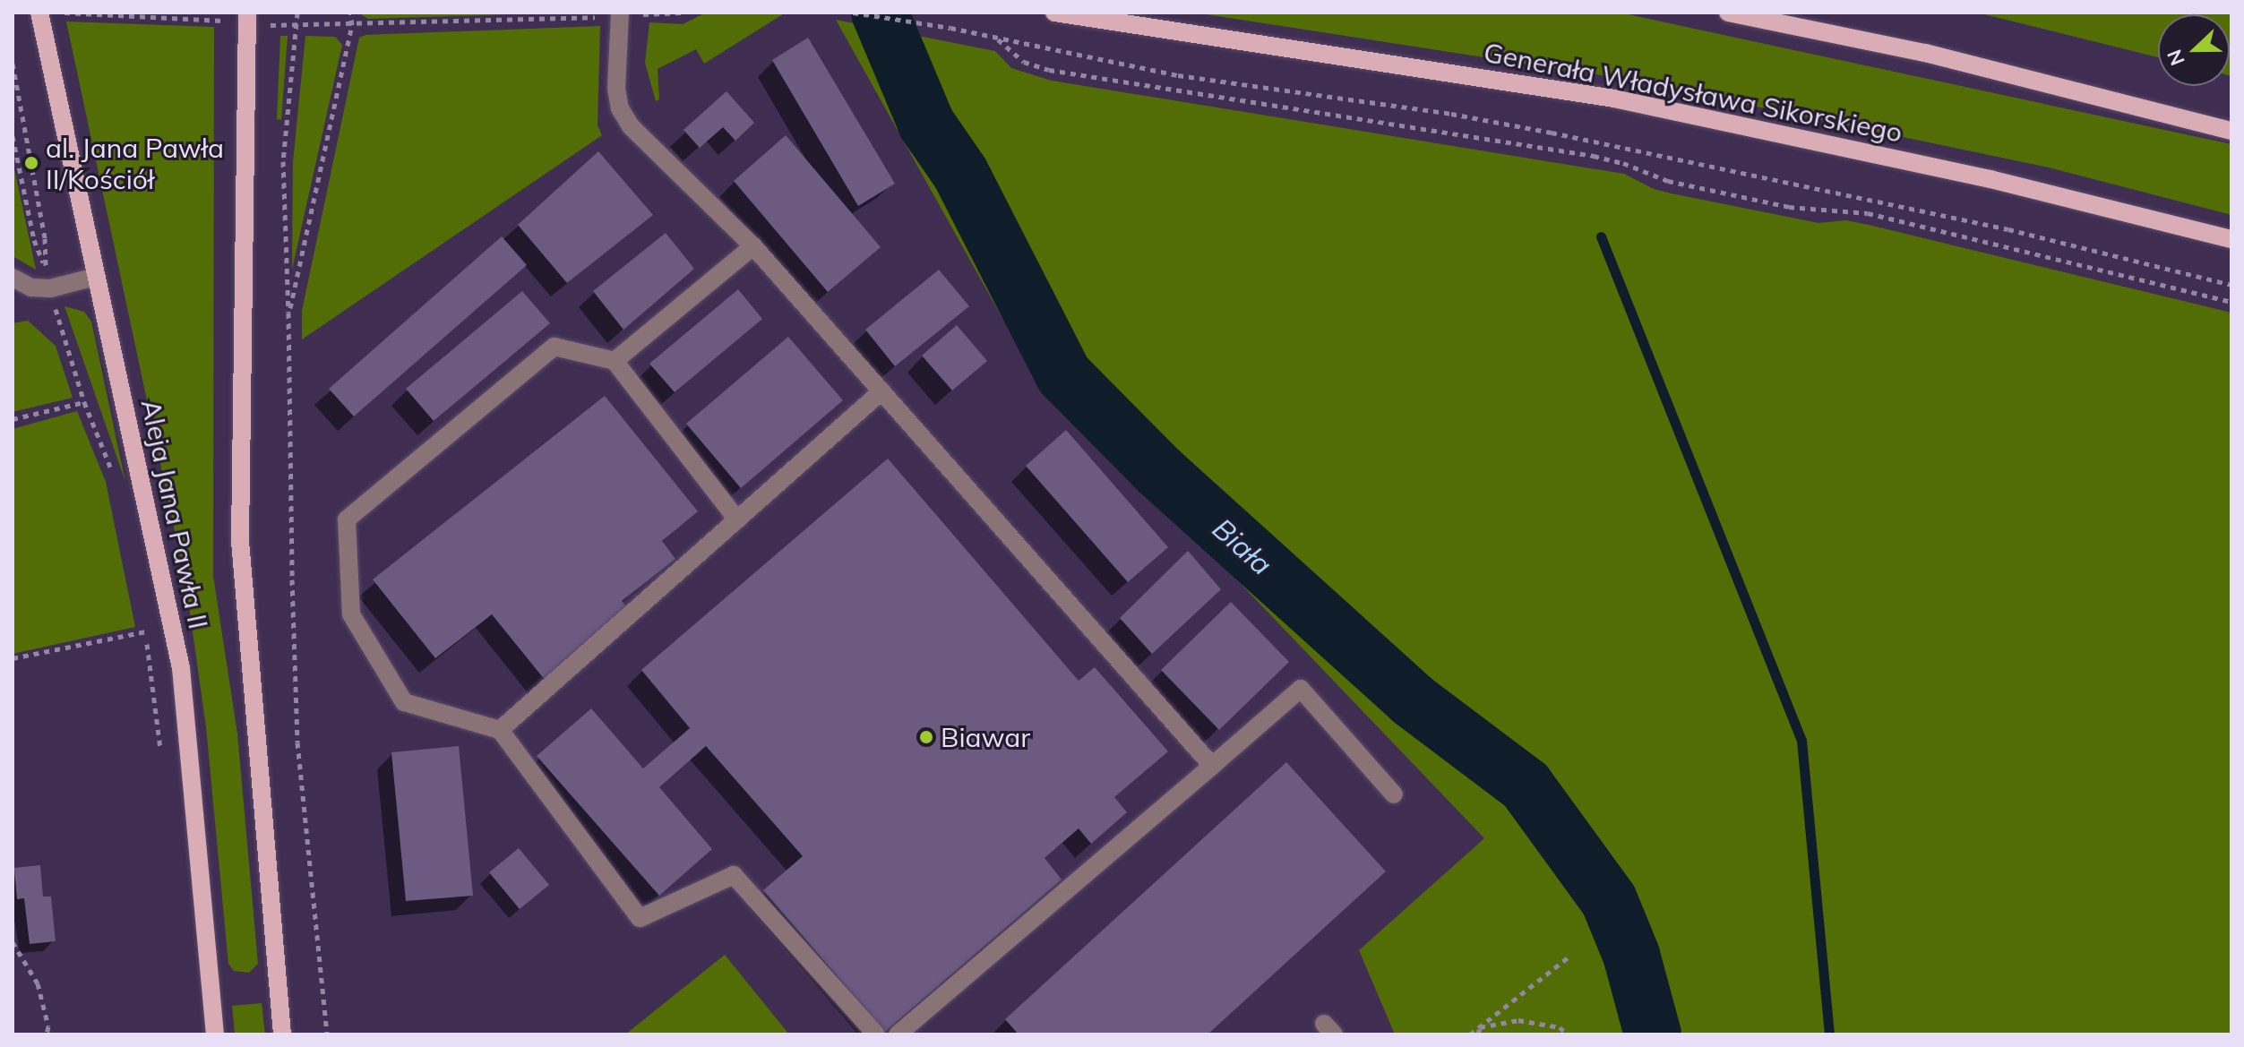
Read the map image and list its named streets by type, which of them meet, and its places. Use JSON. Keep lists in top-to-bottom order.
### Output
{
  "streets": {
    "main road": ["Generała Władysława Sikorskiego", "Aleja Jana Pawła II"]
  },
  "water": ["Biała"],
  "places": ["al. Jana Pawła II/Kościół", "Biawar"],
  "north": "left"
}
